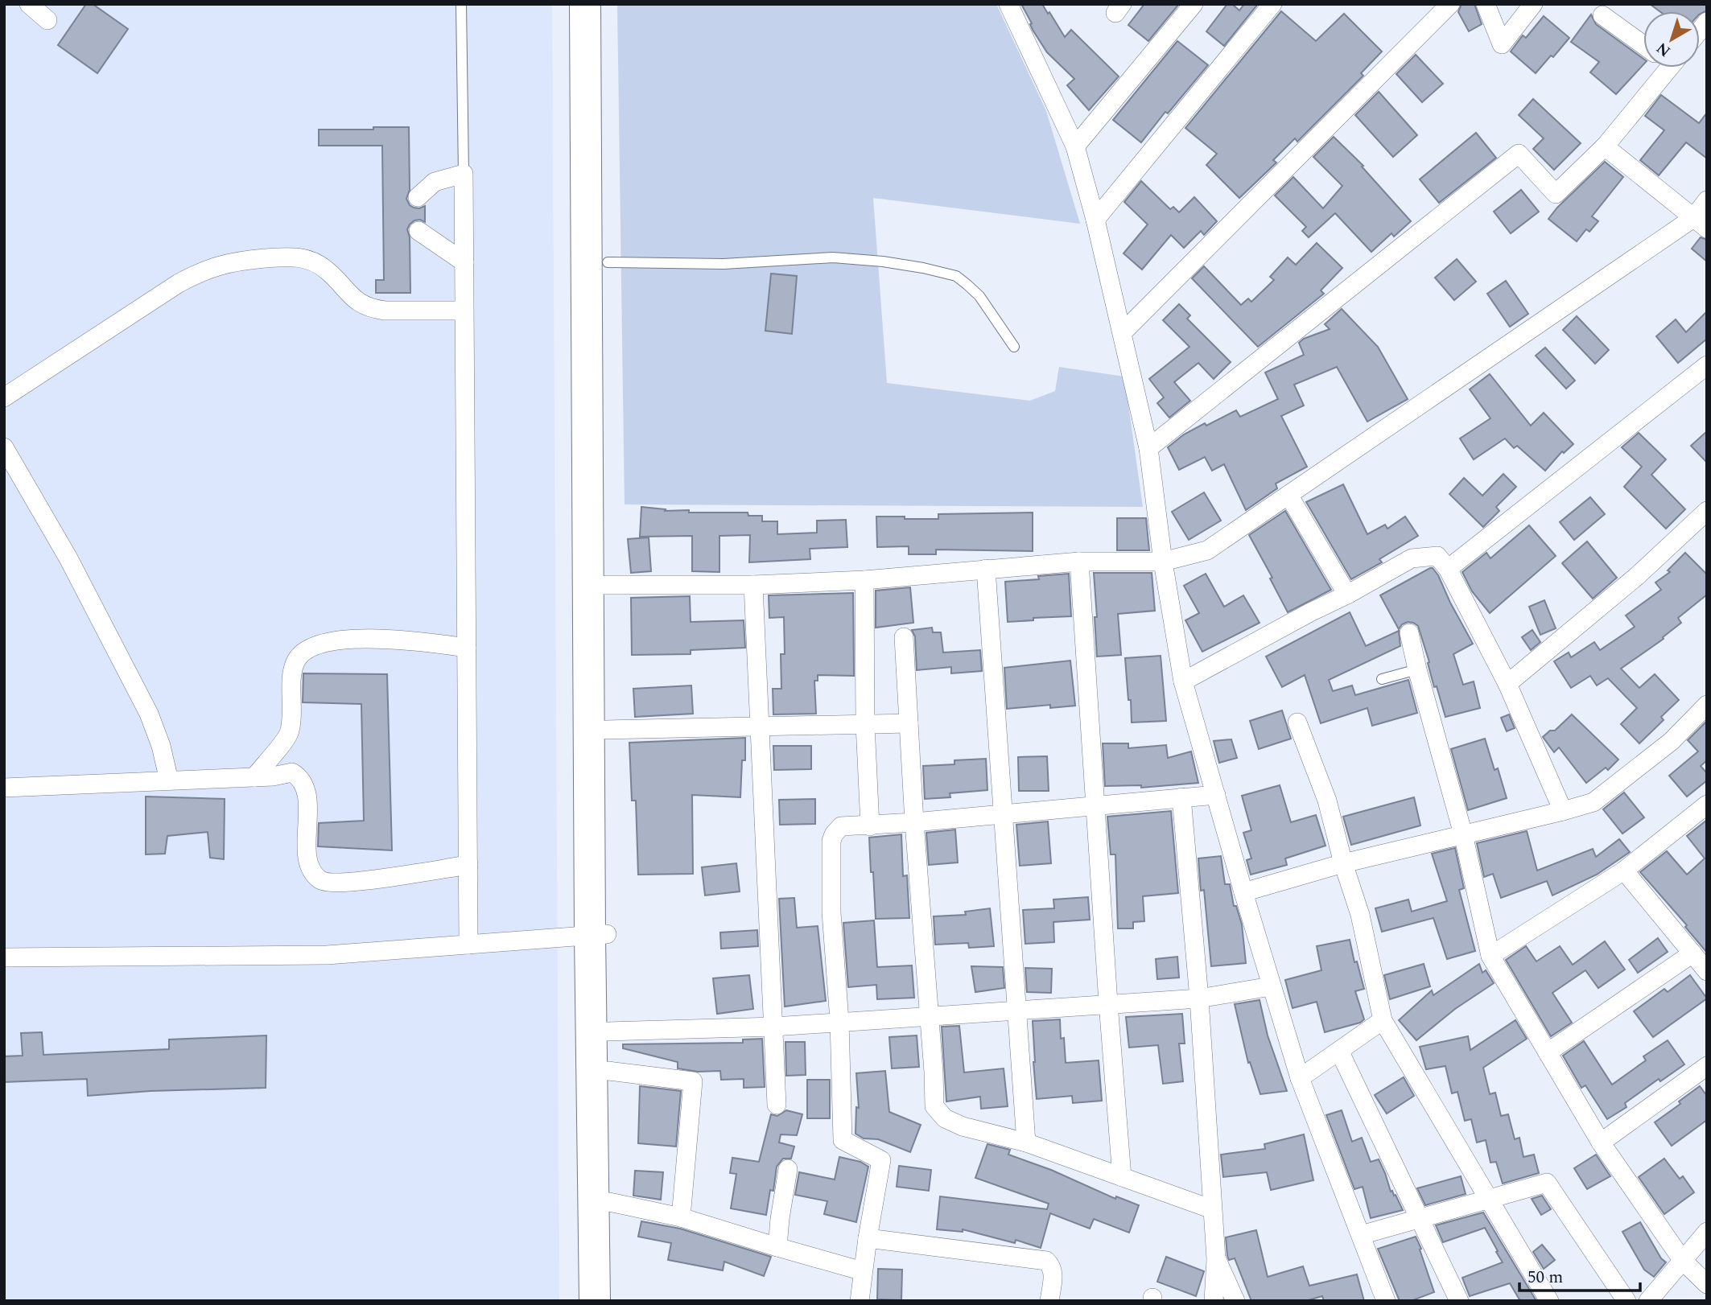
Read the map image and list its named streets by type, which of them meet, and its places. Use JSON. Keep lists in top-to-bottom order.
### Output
{
  "scale_bar": "50 m",
  "north": "bottom left"
}
